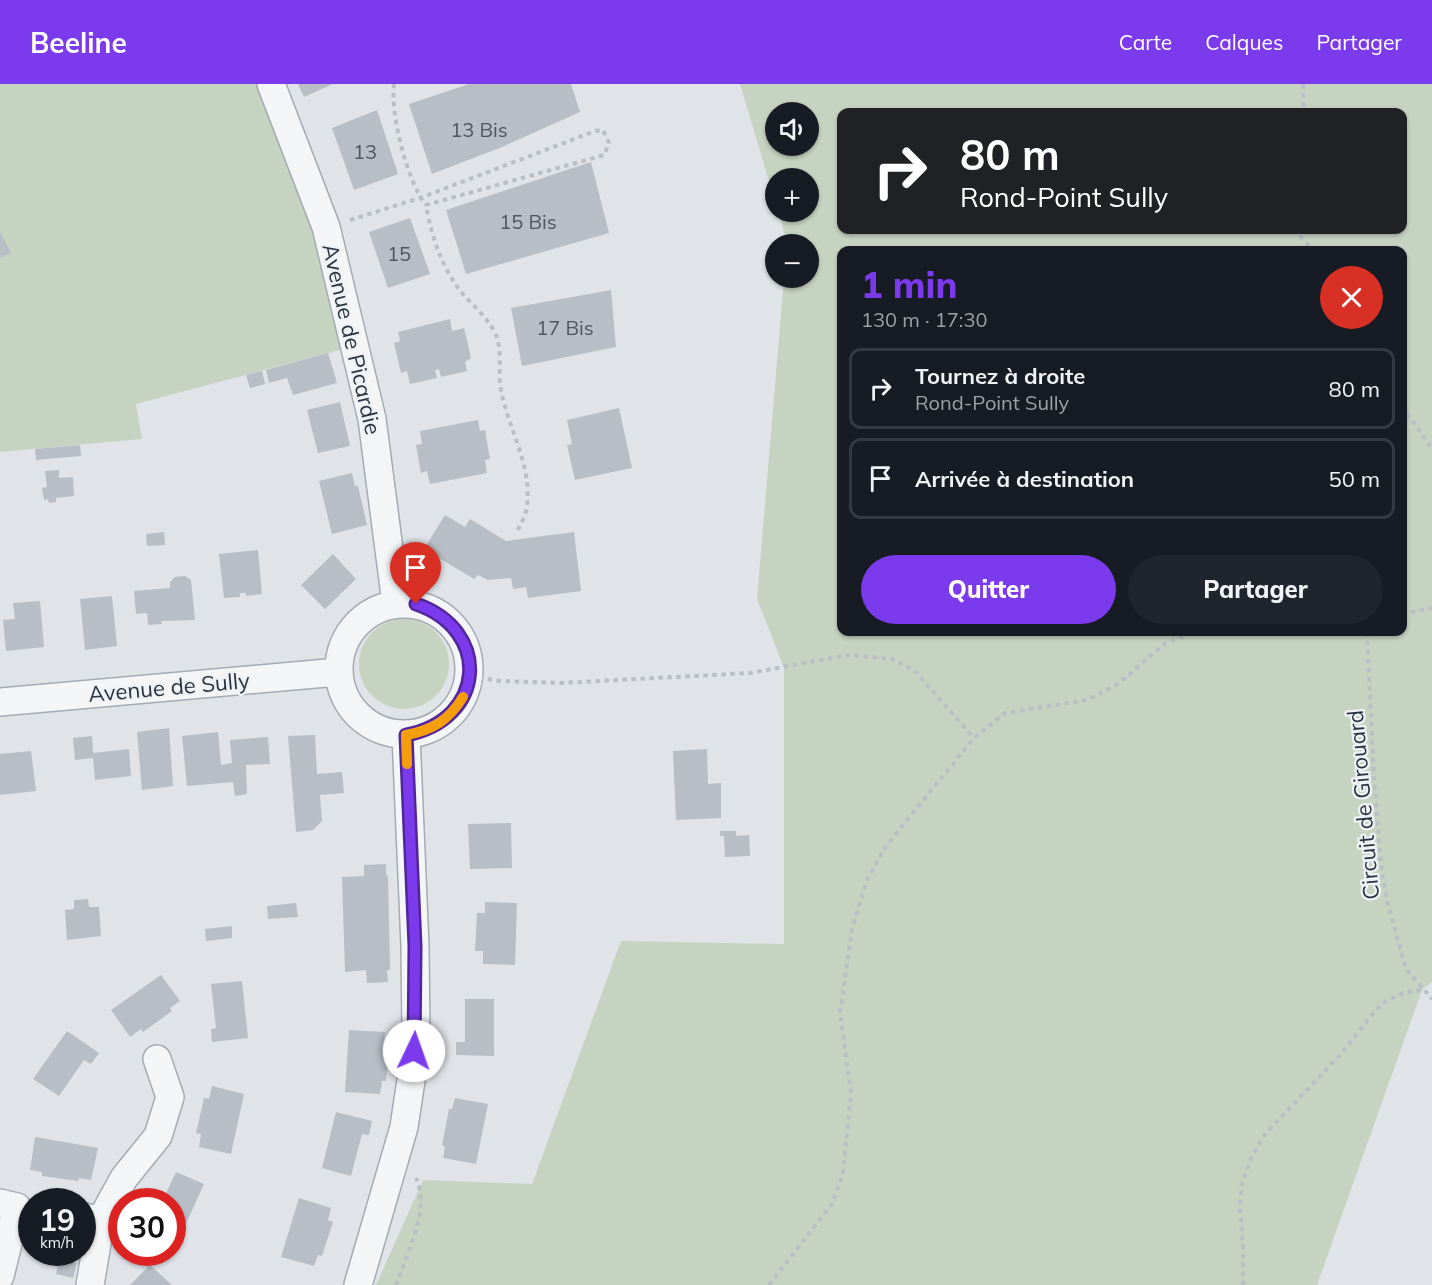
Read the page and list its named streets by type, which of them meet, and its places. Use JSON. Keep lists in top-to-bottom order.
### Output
{
  "streets": {
    "street": ["Avenue de Picardie", "Avenue de Sully"],
    "path": ["Circuit de Girouard"]
  },
  "crossings": [
    ["Avenue de Picardie", "Avenue de Sully"]
  ],
  "house_numbers": [
    "13 Bis",
    "13",
    "15 Bis",
    "15",
    "17 Bis"
  ],
  "page": {
    "header": "Beeline",
    "nav": ["Carte", "Calques", "Partager"],
    "map_buttons": ["+", "−"],
    "turn": ["80 m", "Rond-Point Sully"],
    "heading": ["1 min", "130 m · 17:30"],
    "list": [
      {
        "name": "Tournez à droite",
        "note": "Rond-Point Sully",
        "value": "80 m"
      },
      {
        "name": "Arrivée à destination",
        "value": "50 m"
      }
    ],
    "buttons": ["Quitter", "Partager"],
    "speed": "19 km/h",
    "limit": "30"
  }
}
